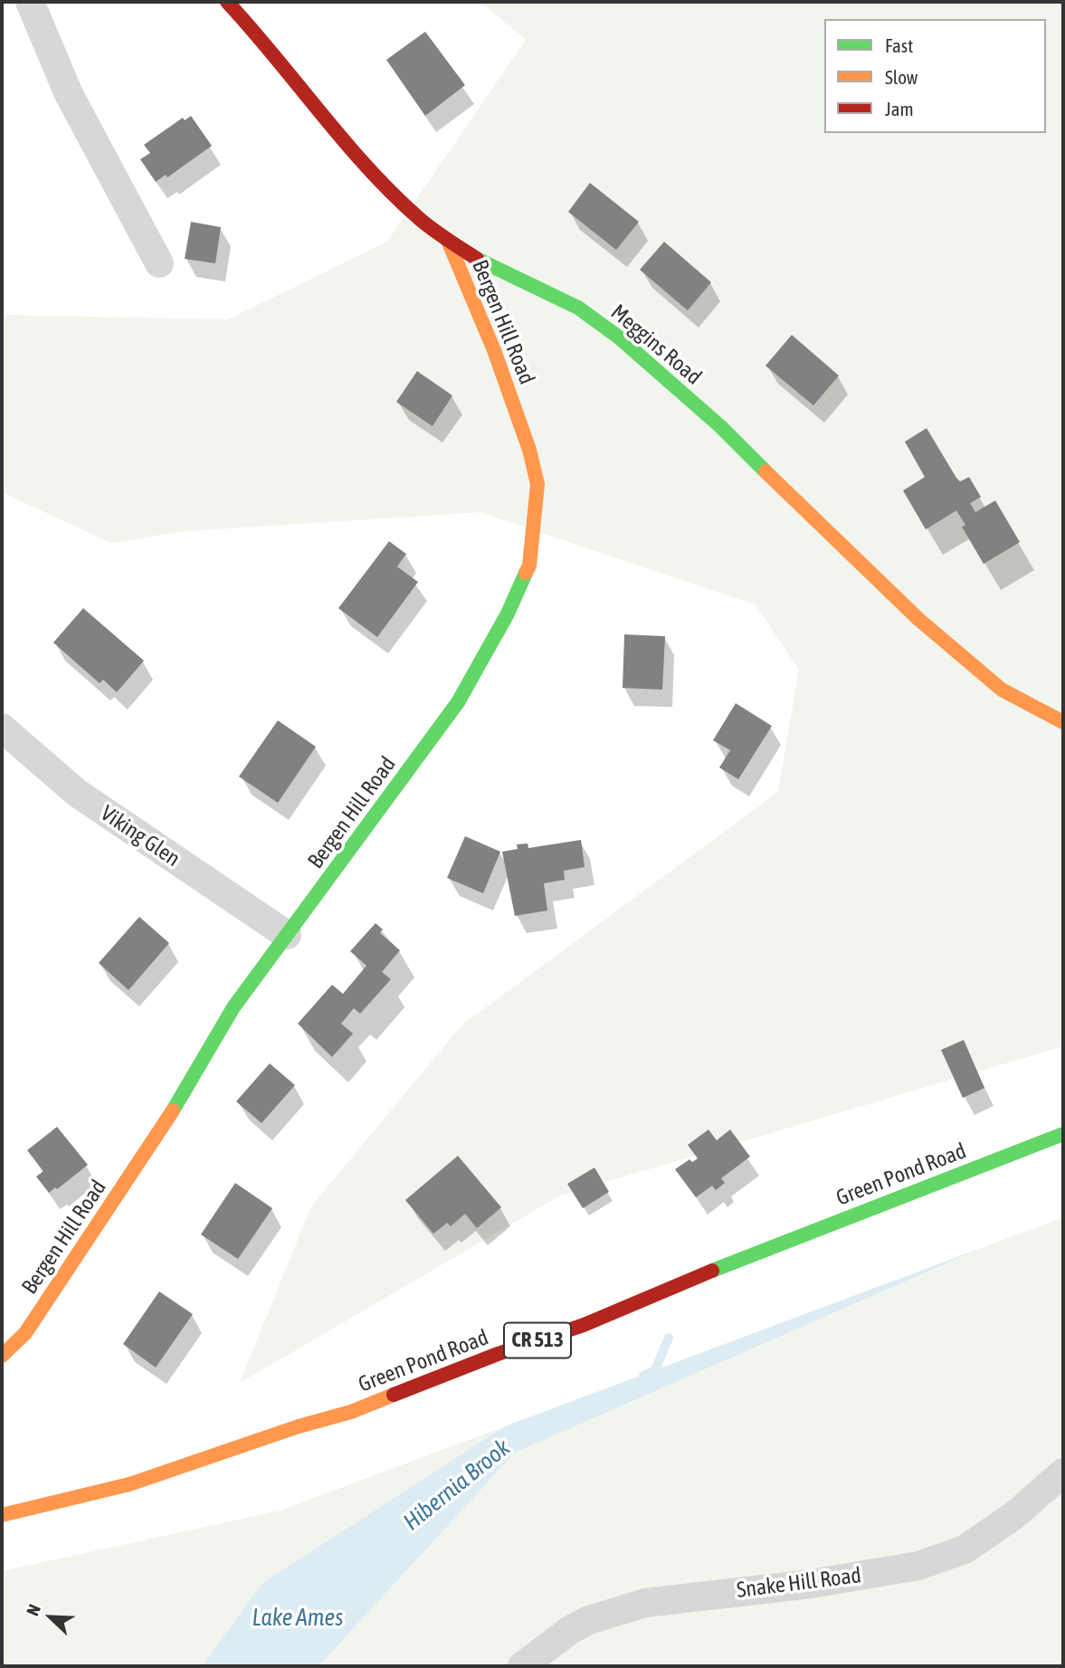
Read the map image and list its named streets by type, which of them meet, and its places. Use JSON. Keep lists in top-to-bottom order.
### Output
{
  "streets": {
    "street": [
      "Bergen Hill Road",
      "Meggins Road",
      "Viking Glen",
      "Green Pond Road",
      "CR 513",
      "Snake Hill Road"
    ]
  },
  "crossings": [
    ["Bergen Hill Road", "Meggins Road"],
    ["Bergen Hill Road", "Viking Glen"]
  ],
  "water": ["Hibernia Brook", "Lake Ames"],
  "legend": ["Fast", "Slow", "Jam"],
  "north": "top left"
}
